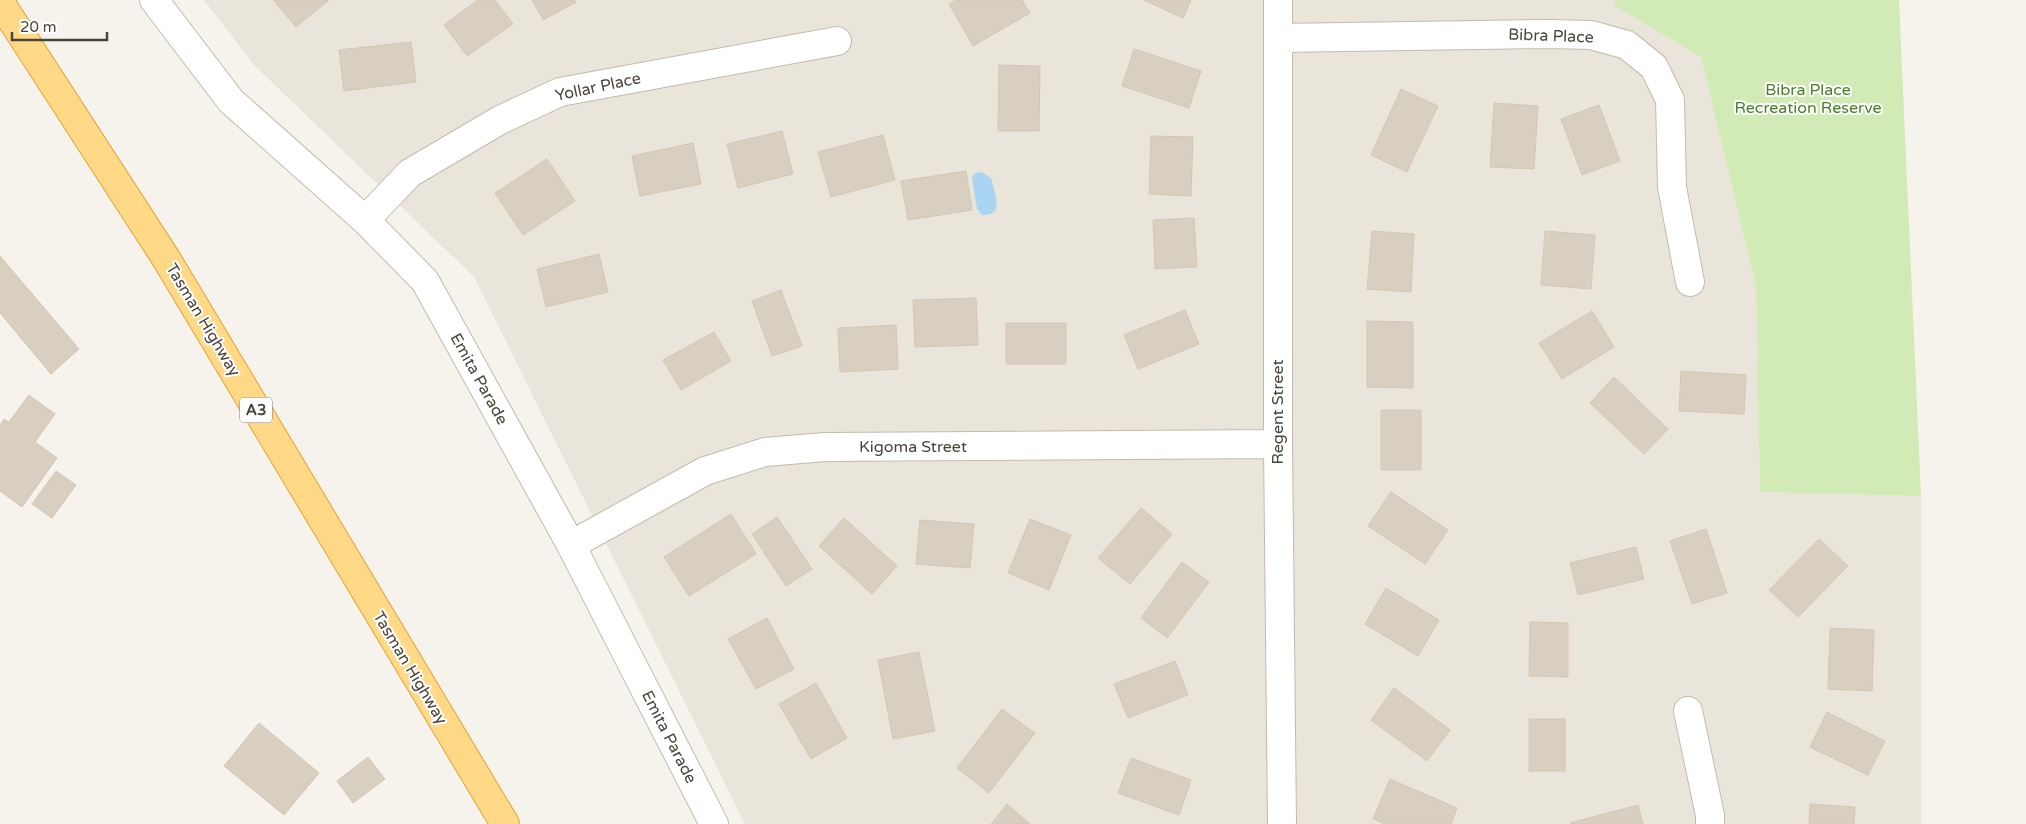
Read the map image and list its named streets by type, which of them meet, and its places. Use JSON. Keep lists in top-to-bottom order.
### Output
{
  "streets": {
    "highway": ["Tasman Highway", "A3"],
    "street": [
      "Bibra Place",
      "Yollar Place",
      "Emita Parade",
      "Regent Street",
      "Kigoma Street"
    ]
  },
  "crossings": [
    ["Bibra Place", "Regent Street"],
    ["Yollar Place", "Emita Parade"],
    ["Emita Parade", "Kigoma Street"],
    ["Regent Street", "Kigoma Street"]
  ],
  "parks": ["Bibra Place Recreation Reserve"],
  "scale_bar": "20 m"
}
